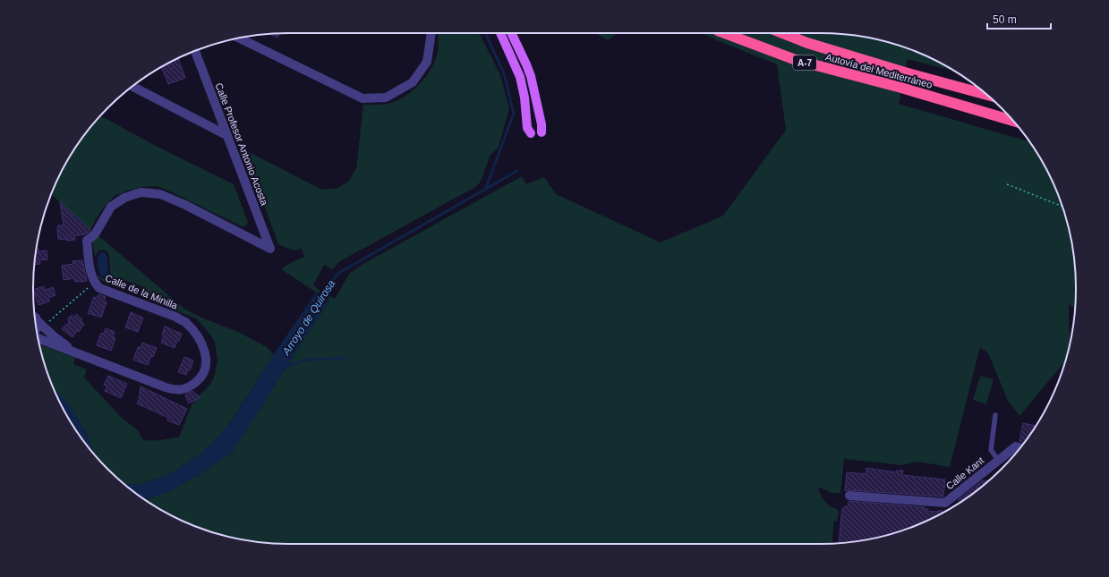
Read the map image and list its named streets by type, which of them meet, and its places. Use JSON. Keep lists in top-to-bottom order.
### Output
{
  "streets": {
    "highway": ["A-7", "Autovía del Mediterráneo"],
    "street": ["Calle Profesor Antonio Acosta", "Calle de la Minilla", "Calle Kant"]
  },
  "crossings": [
    ["Calle Profesor Antonio Acosta", "Calle de la Minilla"]
  ],
  "water": ["Arroyo de Quirosa"],
  "scale_bar": "50 m"
}
